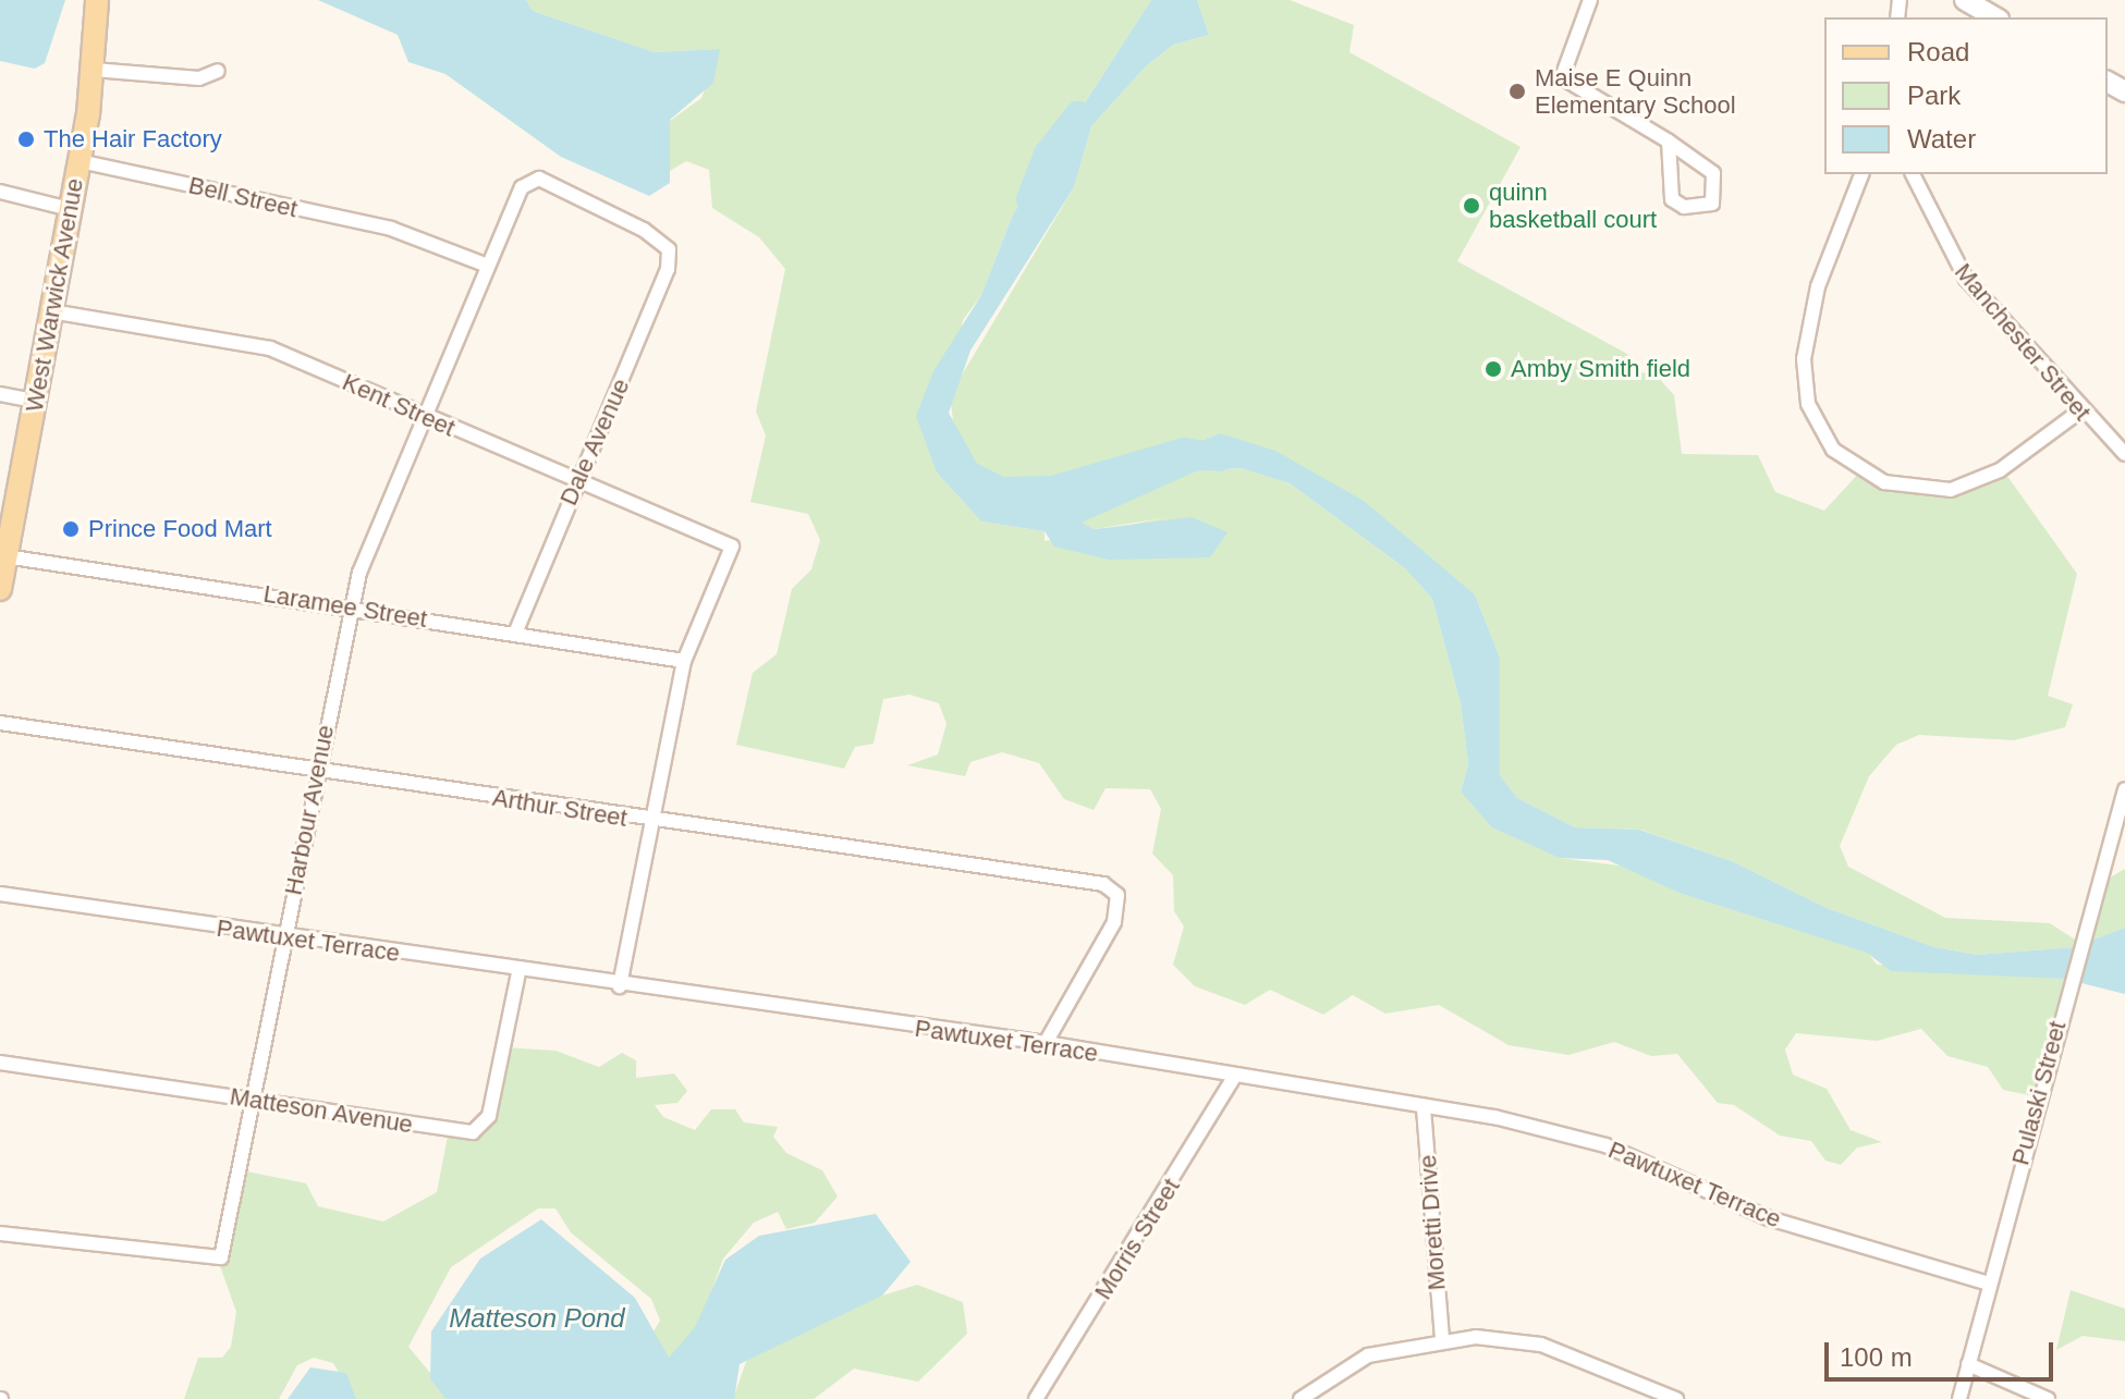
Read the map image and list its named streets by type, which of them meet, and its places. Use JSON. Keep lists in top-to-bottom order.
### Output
{
  "streets": {
    "main road": ["West Warwick Avenue"],
    "street": [
      "Bell Street",
      "Manchester Street",
      "Kent Street",
      "Dale Avenue",
      "Laramee Street",
      "Arthur Street",
      "Harbour Avenue",
      "Pawtuxet Terrace",
      "Pulaski Street",
      "Matteson Avenue",
      "Moretti Drive",
      "Morris Street"
    ]
  },
  "crossings": [
    ["Bell Street", "West Warwick Avenue"],
    ["Bell Street", "Harbour Avenue"],
    ["West Warwick Avenue", "Kent Street"],
    ["West Warwick Avenue", "Laramee Street"],
    ["Kent Street", "Dale Avenue"],
    ["Kent Street", "Laramee Street"],
    ["Kent Street", "Harbour Avenue"],
    ["Dale Avenue", "Laramee Street"],
    ["Dale Avenue", "Harbour Avenue"],
    ["Laramee Street", "Harbour Avenue"],
    ["Arthur Street", "Harbour Avenue"],
    ["Arthur Street", "Pawtuxet Terrace"],
    ["Harbour Avenue", "Pawtuxet Terrace"],
    ["Harbour Avenue", "Matteson Avenue"],
    ["Pawtuxet Terrace", "Pulaski Street"],
    ["Pawtuxet Terrace", "Matteson Avenue"],
    ["Pawtuxet Terrace", "Moretti Drive"],
    ["Pawtuxet Terrace", "Morris Street"]
  ],
  "water": ["Matteson Pond"],
  "places": [
    "Maise E Quinn Elementary School",
    "The Hair Factory",
    "quinn basketball court",
    "Amby Smith field",
    "Prince Food Mart"
  ],
  "legend": ["Road", "Park", "Water"],
  "scale_bar": "100 m"
}
